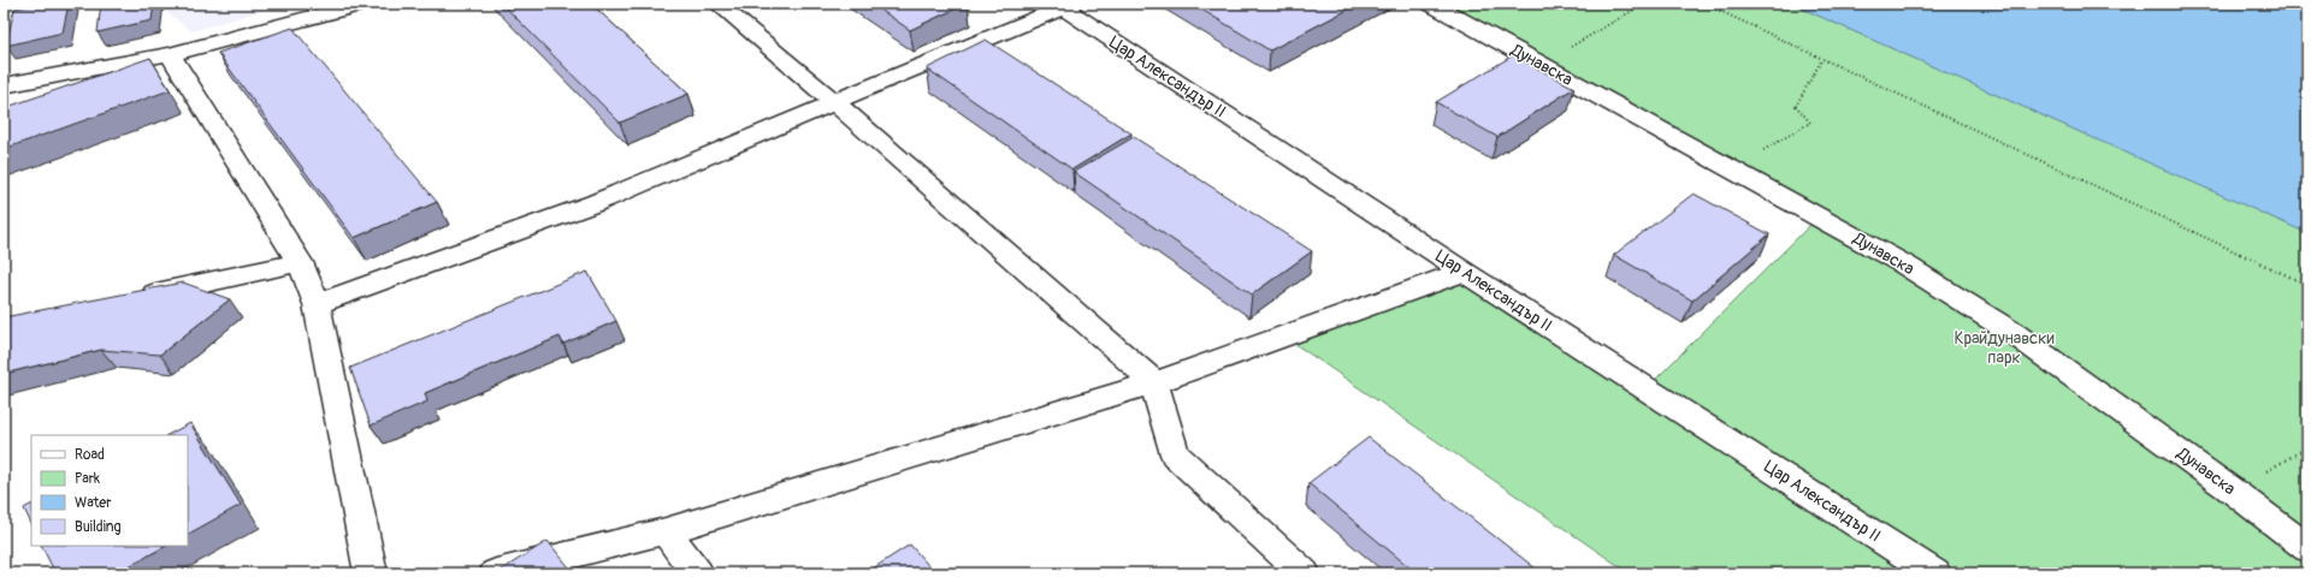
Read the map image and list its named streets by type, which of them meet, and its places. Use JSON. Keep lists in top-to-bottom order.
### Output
{
  "streets": {
    "street": ["Дунавска", "Цар Александър II"]
  },
  "parks": ["Крайдунавски парк"],
  "legend": [
    "Road",
    "Park",
    "Water",
    "Building"
  ]
}
